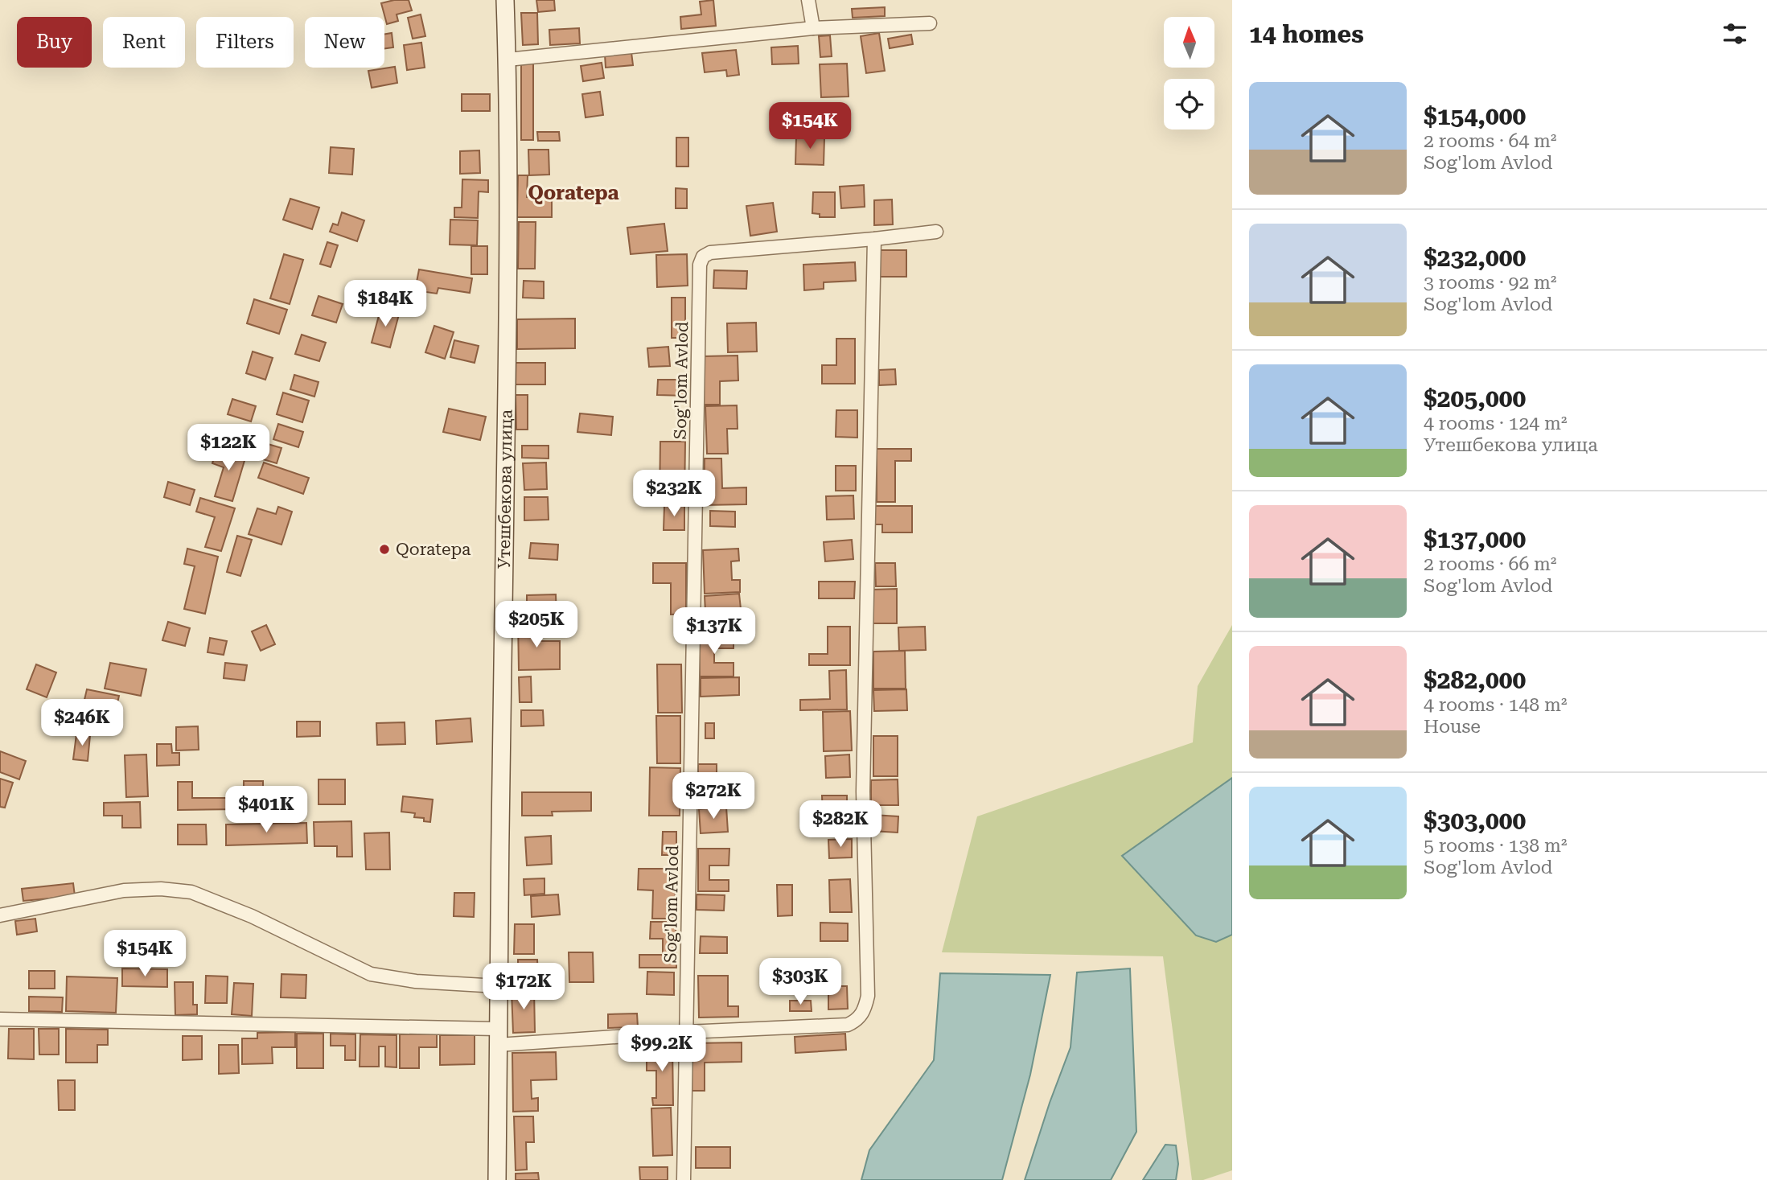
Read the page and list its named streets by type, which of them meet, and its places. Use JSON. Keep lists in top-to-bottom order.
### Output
{
  "streets": {
    "main road": ["Утешбекова улица"],
    "street": ["Sog'lom Avlod"]
  },
  "districts": ["Qoratepa"],
  "places": ["Qoratepa"],
  "north": "top",
  "page": {
    "heading": "14 homes",
    "chip": [
      "Buy",
      "Rent",
      "Filters",
      "New"
    ],
    "list": [
      {
        "name": "$154,000",
        "note": "2 rooms · 64 m² · Sog'lom Avlod"
      },
      {
        "name": "$232,000",
        "note": "3 rooms · 92 m² · Sog'lom Avlod"
      },
      {
        "name": "$205,000",
        "note": "4 rooms · 124 m² · Утешбекова улица"
      },
      {
        "name": "$137,000",
        "note": "2 rooms · 66 m² · Sog'lom Avlod"
      },
      {
        "name": "$282,000",
        "note": "4 rooms · 148 m² · House"
      },
      {
        "name": "$303,000",
        "note": "5 rooms · 138 m² · Sog'lom Avlod"
      }
    ],
    "price": [
      "$154K",
      "$184K",
      "$122K",
      "$232K",
      "$205K",
      "$137K",
      "$246K",
      "$272K",
      "$401K",
      "$282K",
      "$154K",
      "$303K",
      "$172K",
      "$99.2K"
    ]
  }
}
